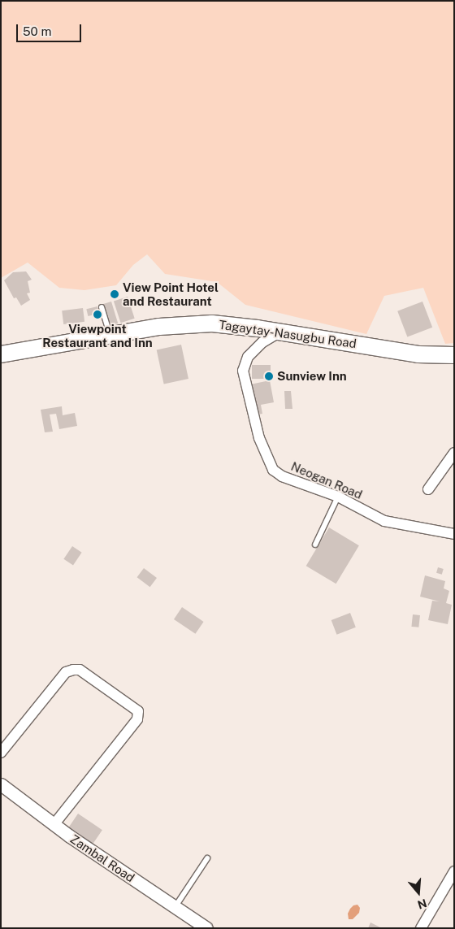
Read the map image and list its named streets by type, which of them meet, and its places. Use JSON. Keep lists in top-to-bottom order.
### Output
{
  "streets": {
    "main road": ["Tagaytay-Nasugbu Road"],
    "street": ["Neogan Road", "Zambal Road"]
  },
  "crossings": [
    ["Tagaytay-Nasugbu Road", "Neogan Road"]
  ],
  "places": ["View Point Hotel and Restaurant", "Viewpoint Restaurant and Inn", "Sunview Inn"],
  "scale_bar": "50 m",
  "north": "bottom"
}
